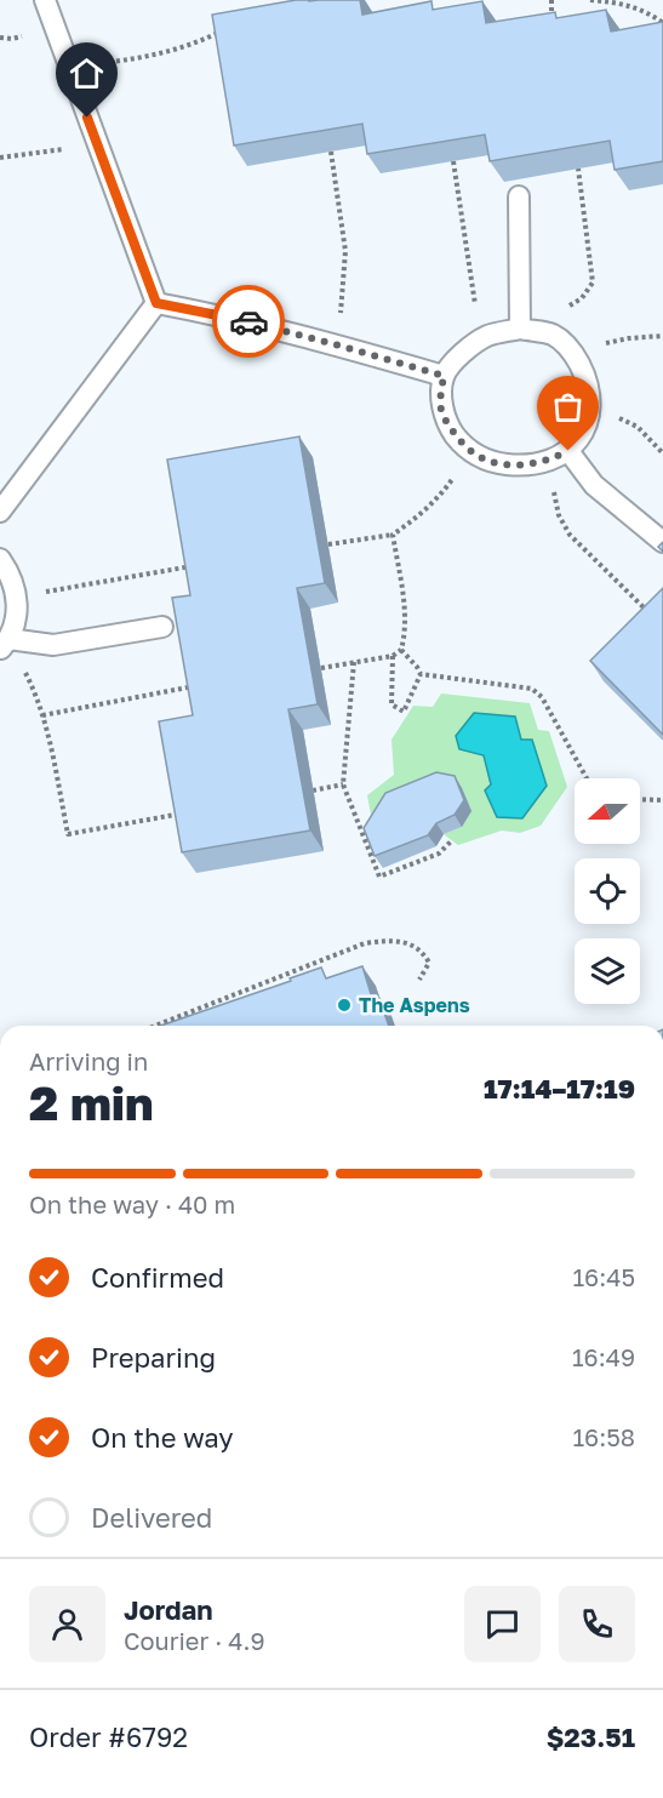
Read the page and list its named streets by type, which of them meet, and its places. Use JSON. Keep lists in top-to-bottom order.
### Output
{
  "places": ["The Aspens"],
  "north": "left",
  "page": {
    "heading": ["2 min", "Arriving in", "17:14–17:19"],
    "panel": [
      "Jordan",
      "Courier · 4.9",
      "Order #6792",
      "$23.51"
    ],
    "bar": "On the way · 40 m",
    "list": [
      ["Confirmed", "16:45"],
      ["Preparing", "16:49"],
      ["On the way", "16:58"],
      "Delivered"
    ]
  }
}
